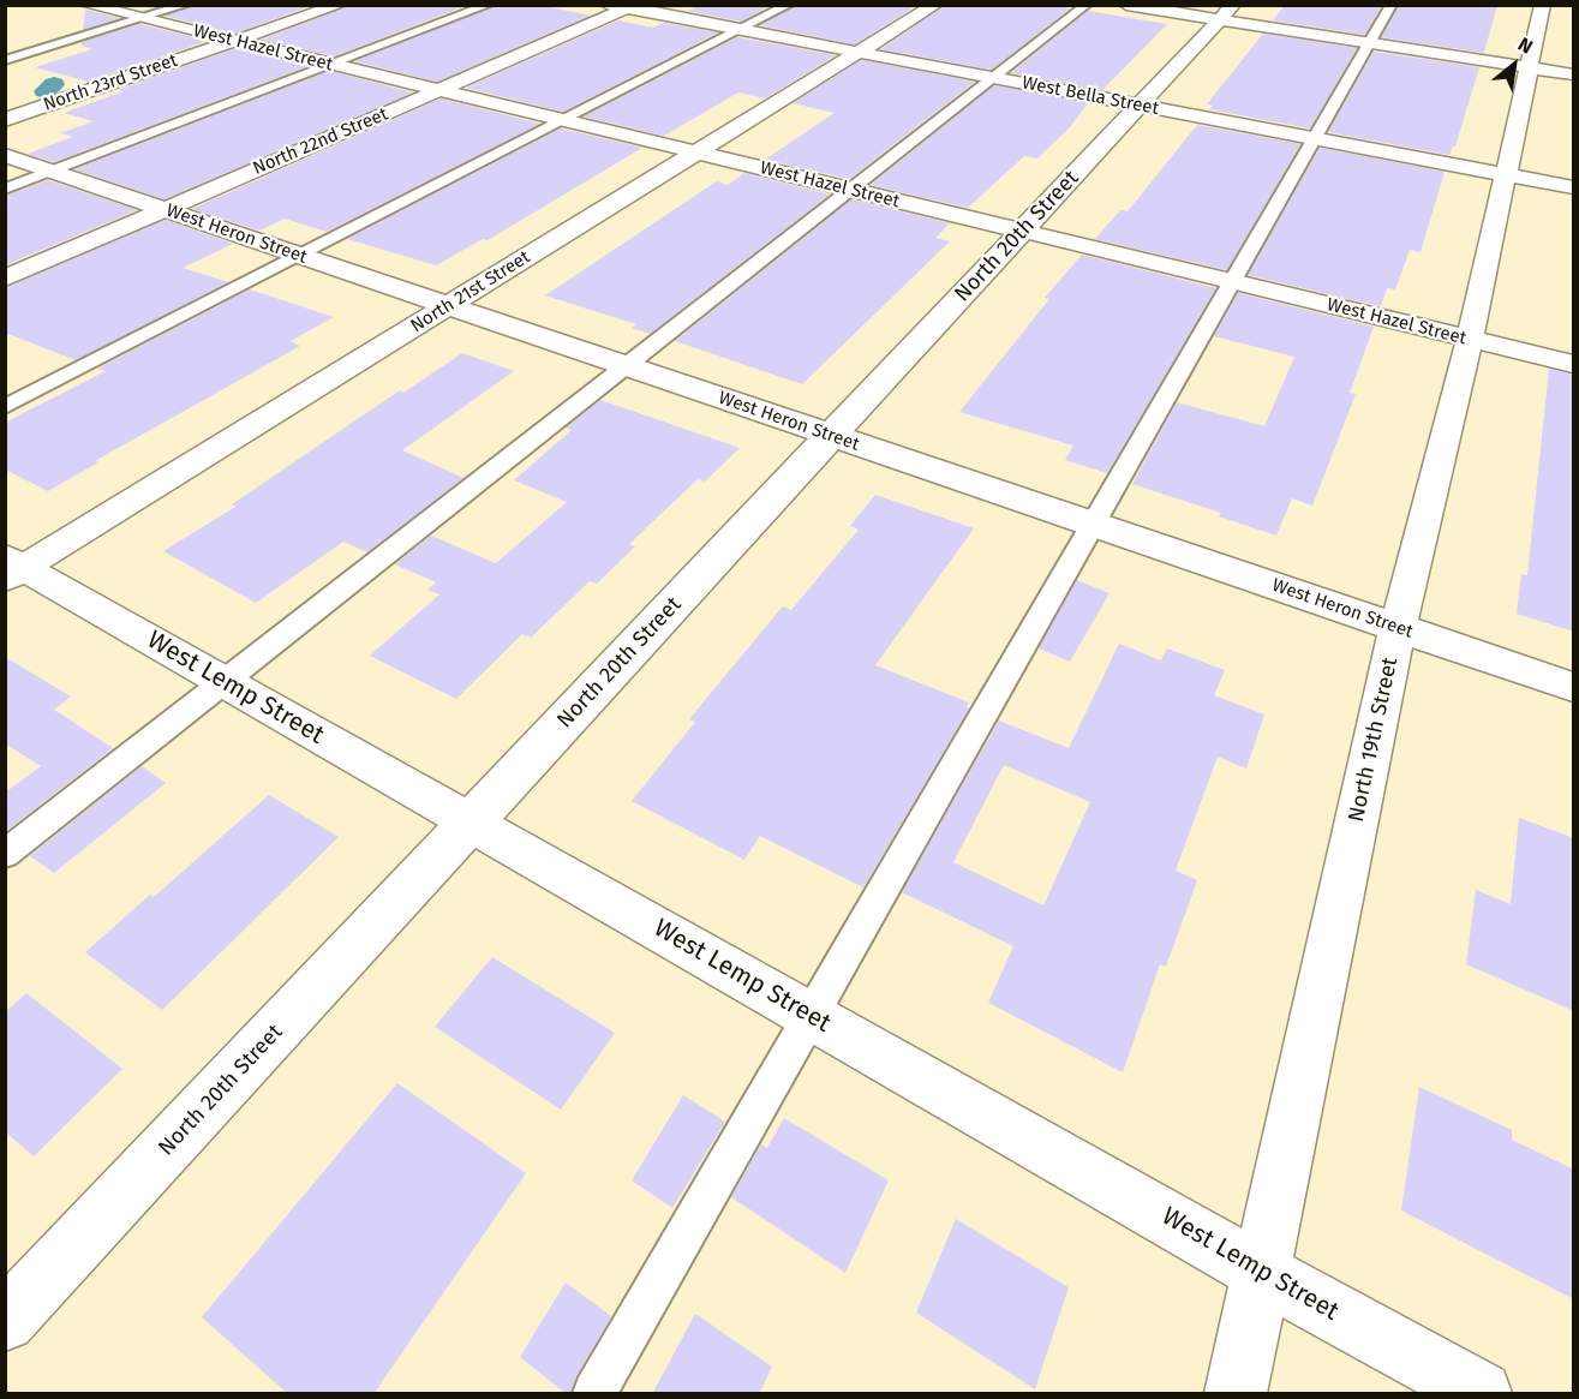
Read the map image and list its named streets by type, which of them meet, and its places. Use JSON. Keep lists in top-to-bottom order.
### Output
{
  "streets": {
    "street": [
      "West Hazel Street",
      "North 23rd Street",
      "West Bella Street",
      "North 22nd Street",
      "West Heron Street",
      "North 20th Street",
      "North 21st Street",
      "West Lemp Street",
      "North 19th Street"
    ]
  },
  "crossings": [
    ["West Hazel Street", "North 23rd Street"],
    ["West Hazel Street", "North 22nd Street"],
    ["West Hazel Street", "North 20th Street"],
    ["West Hazel Street", "North 21st Street"],
    ["West Hazel Street", "North 19th Street"],
    ["West Bella Street", "North 22nd Street"],
    ["West Bella Street", "North 20th Street"],
    ["West Bella Street", "North 21st Street"],
    ["West Bella Street", "North 19th Street"],
    ["North 22nd Street", "West Heron Street"],
    ["West Heron Street", "North 20th Street"],
    ["West Heron Street", "North 21st Street"],
    ["West Heron Street", "North 19th Street"],
    ["North 20th Street", "West Lemp Street"],
    ["North 21st Street", "West Lemp Street"],
    ["West Lemp Street", "North 19th Street"]
  ],
  "north": "top right"
}
